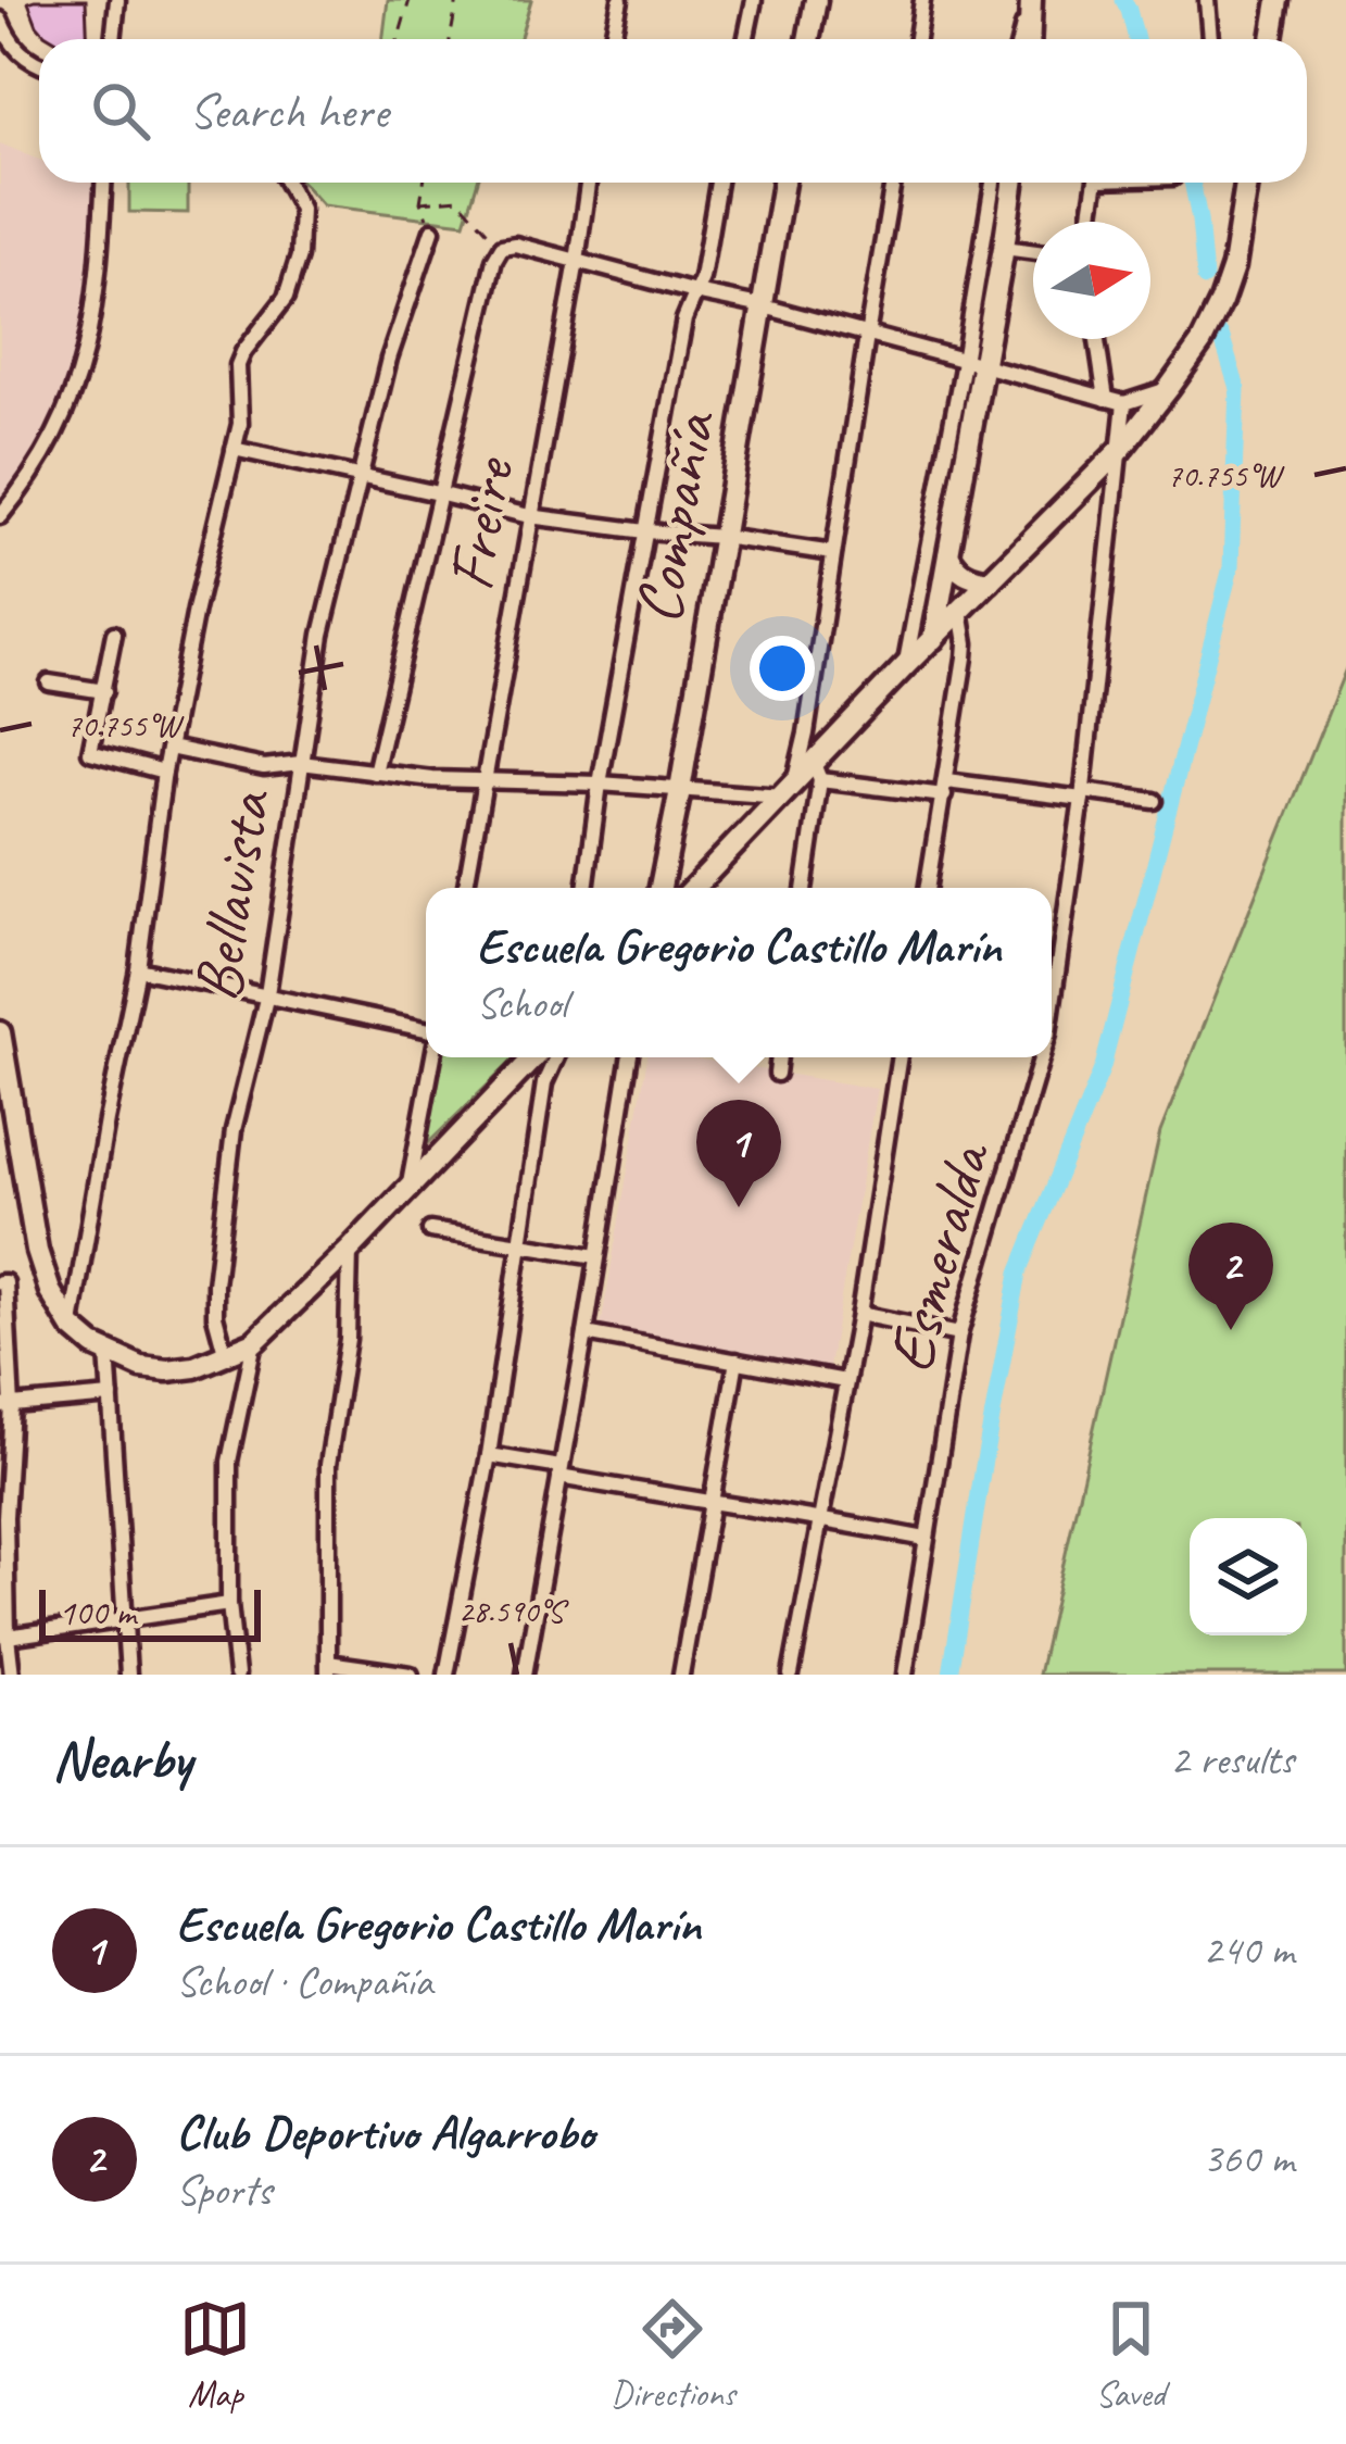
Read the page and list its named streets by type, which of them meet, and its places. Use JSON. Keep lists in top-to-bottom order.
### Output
{
  "streets": {
    "main road": ["Compañía"],
    "street": ["Freire", "Bellavista", "Esmeralda"]
  },
  "scale_bar": "100 m",
  "north": "right",
  "page": {
    "search": "Search here",
    "popup": ["Escuela Gregorio Castillo Marín", "School"],
    "pins": ["1", "2"],
    "scale": "100 m",
    "heading": ["Nearby", "2 results"],
    "list": [
      {
        "mark": "1",
        "name": "Escuela Gregorio Castillo Marín",
        "note": "School · Compañía",
        "value": "240 m"
      },
      {
        "mark": "2",
        "name": "Club Deportivo Algarrobo",
        "note": "Sports",
        "value": "360 m"
      }
    ],
    "nav": ["Map", "Directions", "Saved"]
  },
  "coordinates": ["70.755°W", "28.590°S"]
}
